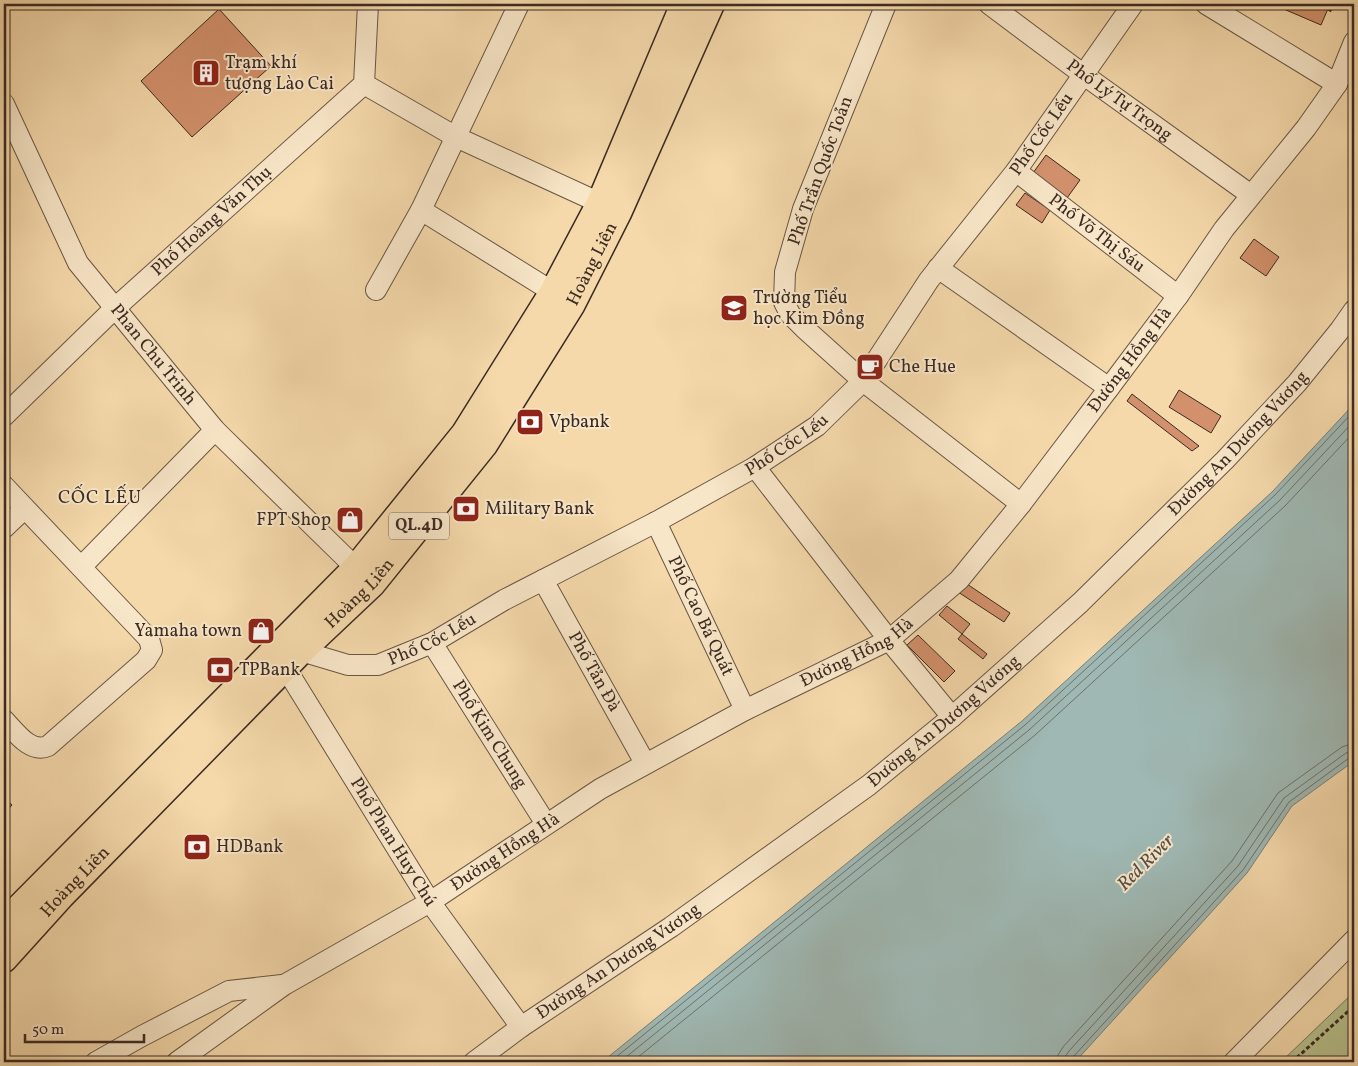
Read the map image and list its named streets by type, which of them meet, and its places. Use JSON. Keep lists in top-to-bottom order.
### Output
{
  "streets": {
    "main road": ["Hoàng Liên", "QL.4D"],
    "street": [
      "Phố Lý Tự Trọng",
      "Phố Cốc Lếu",
      "Phố Trần Quốc Toản",
      "Phố Hoàng Văn Thụ",
      "Phố Võ Thị Sáu",
      "Phan Chu Trinh",
      "Đường Hồng Hà",
      "Đường An Dương Vương",
      "Phố Cao Bá Quát",
      "Phố Tản Đà",
      "Phố Kim Chung",
      "Phố Phan Huy Chú"
    ]
  },
  "crossings": [
    ["Phố Lý Tự Trọng", "Phố Cốc Lếu"],
    ["Phố Lý Tự Trọng", "Đường Hồng Hà"],
    ["Phố Cốc Lếu", "Phố Trần Quốc Toản"],
    ["Phố Cốc Lếu", "Phố Võ Thị Sáu"],
    ["Phố Cốc Lếu", "Hoàng Liên"],
    ["Phố Cốc Lếu", "Phố Cao Bá Quát"],
    ["Phố Cốc Lếu", "Phố Tản Đà"],
    ["Phố Cốc Lếu", "Phố Kim Chung"],
    ["Phố Cốc Lếu", "Phố Phan Huy Chú"],
    ["Phố Trần Quốc Toản", "Đường Hồng Hà"],
    ["Phố Hoàng Văn Thụ", "Phan Chu Trinh"],
    ["Phố Võ Thị Sáu", "Đường Hồng Hà"],
    ["Hoàng Liên", "Phan Chu Trinh"],
    ["Hoàng Liên", "Phố Phan Huy Chú"],
    ["Đường Hồng Hà", "Phố Cao Bá Quát"],
    ["Đường Hồng Hà", "Phố Tản Đà"],
    ["Đường Hồng Hà", "Phố Kim Chung"],
    ["Đường Hồng Hà", "Phố Phan Huy Chú"],
    ["Đường An Dương Vương", "Phố Phan Huy Chú"]
  ],
  "districts": ["CỐC LẾU"],
  "water": ["Red River"],
  "places": {
    "building": ["Trạm khí tượng Lào Cai"],
    "school or university": ["Trường Tiểu học Kim Đồng"],
    "cafe": ["Che Hue"],
    "bank": [
      "Vpbank",
      "Military Bank",
      "TPBank",
      "HDBank"
    ],
    "shop": ["FPT Shop", "Yamaha town"]
  },
  "scale_bar": "50 m"
}
